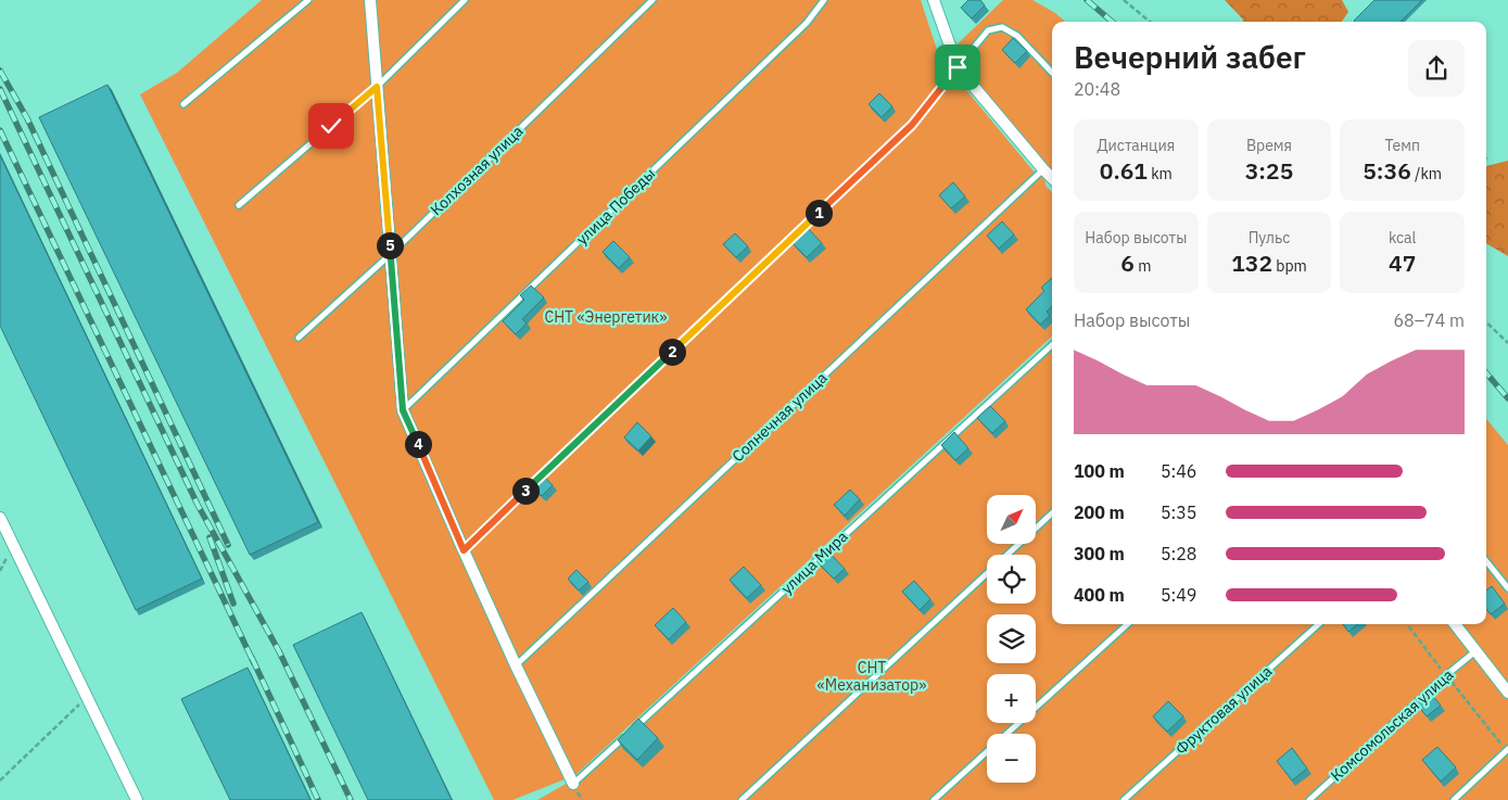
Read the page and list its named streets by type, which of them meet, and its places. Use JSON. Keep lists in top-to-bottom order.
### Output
{
  "streets": {
    "lane": [
      "Колхозная улица",
      "улица Победы",
      "Солнечная улица",
      "улица Мира",
      "Фруктовая улица",
      "Комсомольская улица"
    ]
  },
  "parks": ["СНТ «Энергетик»", "СНТ «Механизатор»"],
  "north": "top right",
  "page": {
    "heading": ["Вечерний забег", "20:48"],
    "stats": [
      ["Дистанция", "0.61 km"],
      ["Время", "3:25"],
      ["Темп", "5:36 /km"],
      ["Набор высоты", "6 m"],
      ["Пульс", "132 bpm"],
      ["kcal", "47"]
    ],
    "pins": [
      "1",
      "5",
      "2",
      "4",
      "3"
    ],
    "chart": ["Набор высоты", "68–74 m"],
    "list": [
      {
        "name": "100 m",
        "note": "5:46"
      },
      {
        "name": "200 m",
        "note": "5:35"
      },
      {
        "name": "300 m",
        "note": "5:28"
      },
      {
        "name": "400 m",
        "note": "5:49"
      }
    ],
    "map_buttons": ["+", "−"]
  }
}
